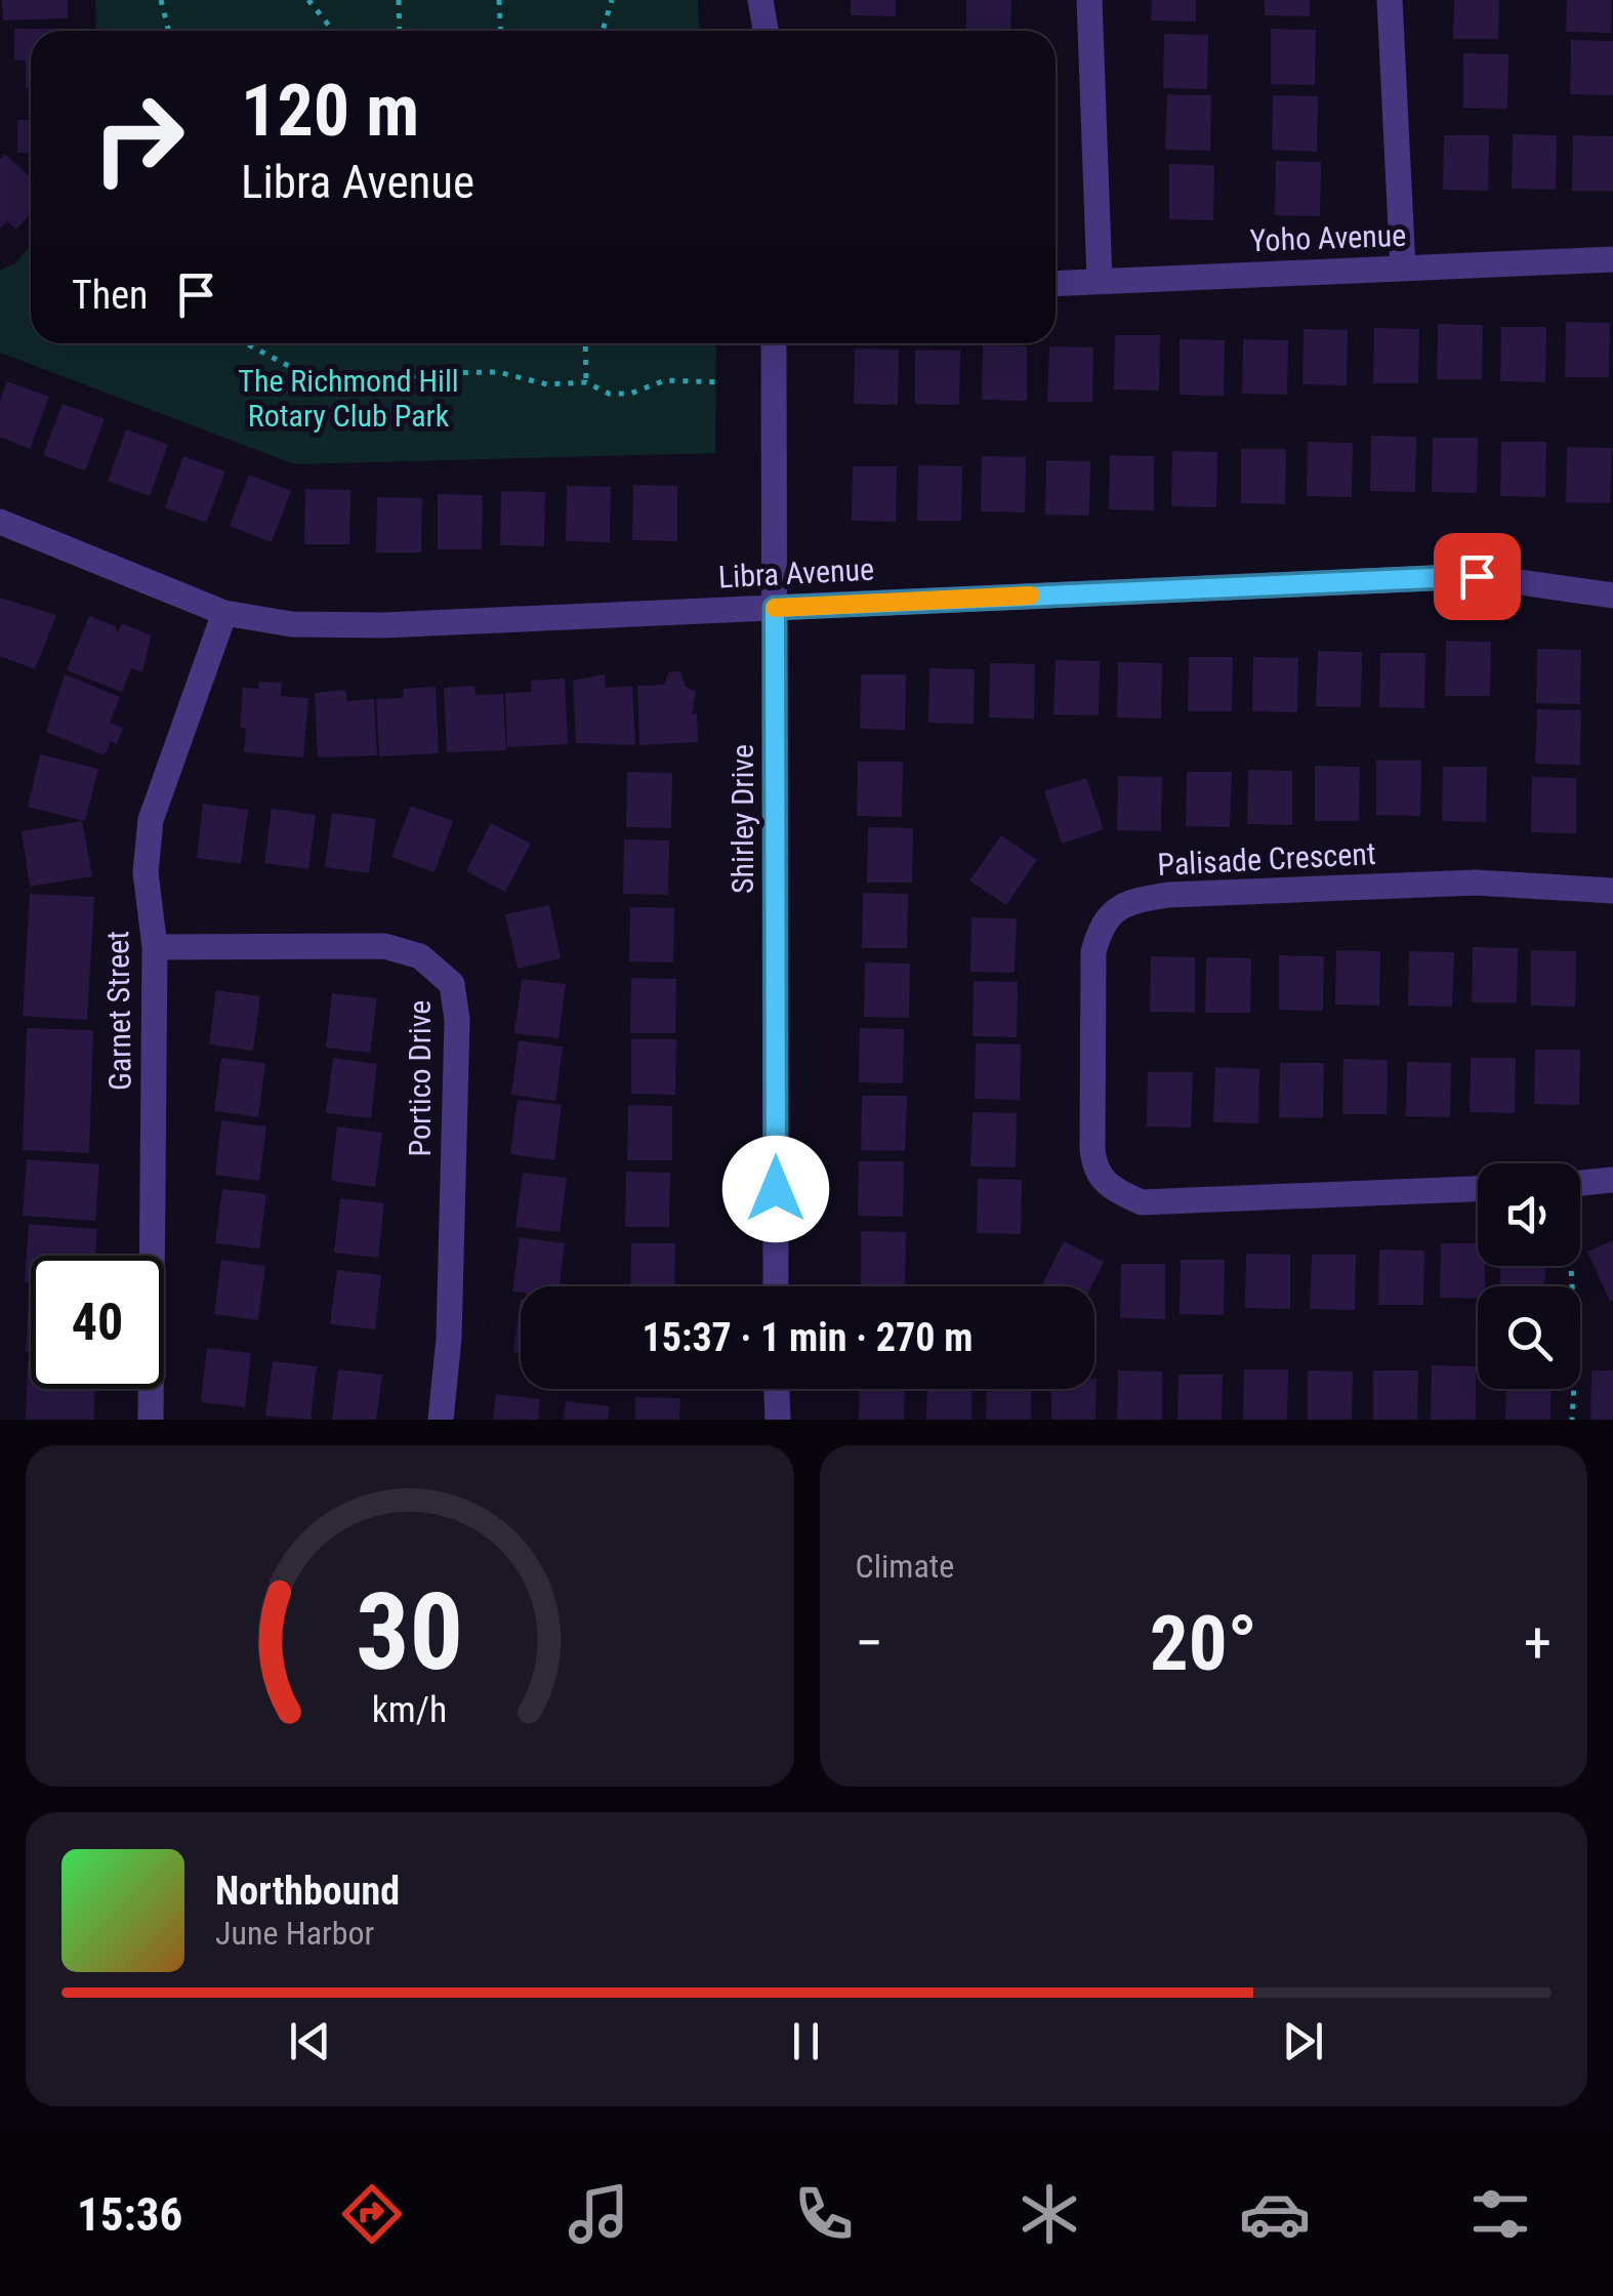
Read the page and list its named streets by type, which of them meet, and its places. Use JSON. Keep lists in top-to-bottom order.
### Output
{
  "streets": {
    "street": [
      "Yoho Avenue",
      "Libra Avenue",
      "Shirley Drive",
      "Palisade Crescent",
      "Garnet Street",
      "Portico Drive"
    ]
  },
  "crossings": [
    ["Libra Avenue", "Shirley Drive"],
    ["Libra Avenue", "Garnet Street"],
    ["Garnet Street", "Portico Drive"]
  ],
  "parks": ["The Richmond Hill Rotary Club Park"],
  "page": {
    "turn": ["120 m", "Libra Avenue"],
    "then": "Then",
    "limit": "40",
    "trip": "15:37 · 1 min · 270 m",
    "tile": "Climate",
    "heat": ["−", "20°", "+"],
    "song": ["Northbound", "June Harbor"],
    "tabs": "15:36",
    "gauge": ["30", "km/h"]
  }
}
